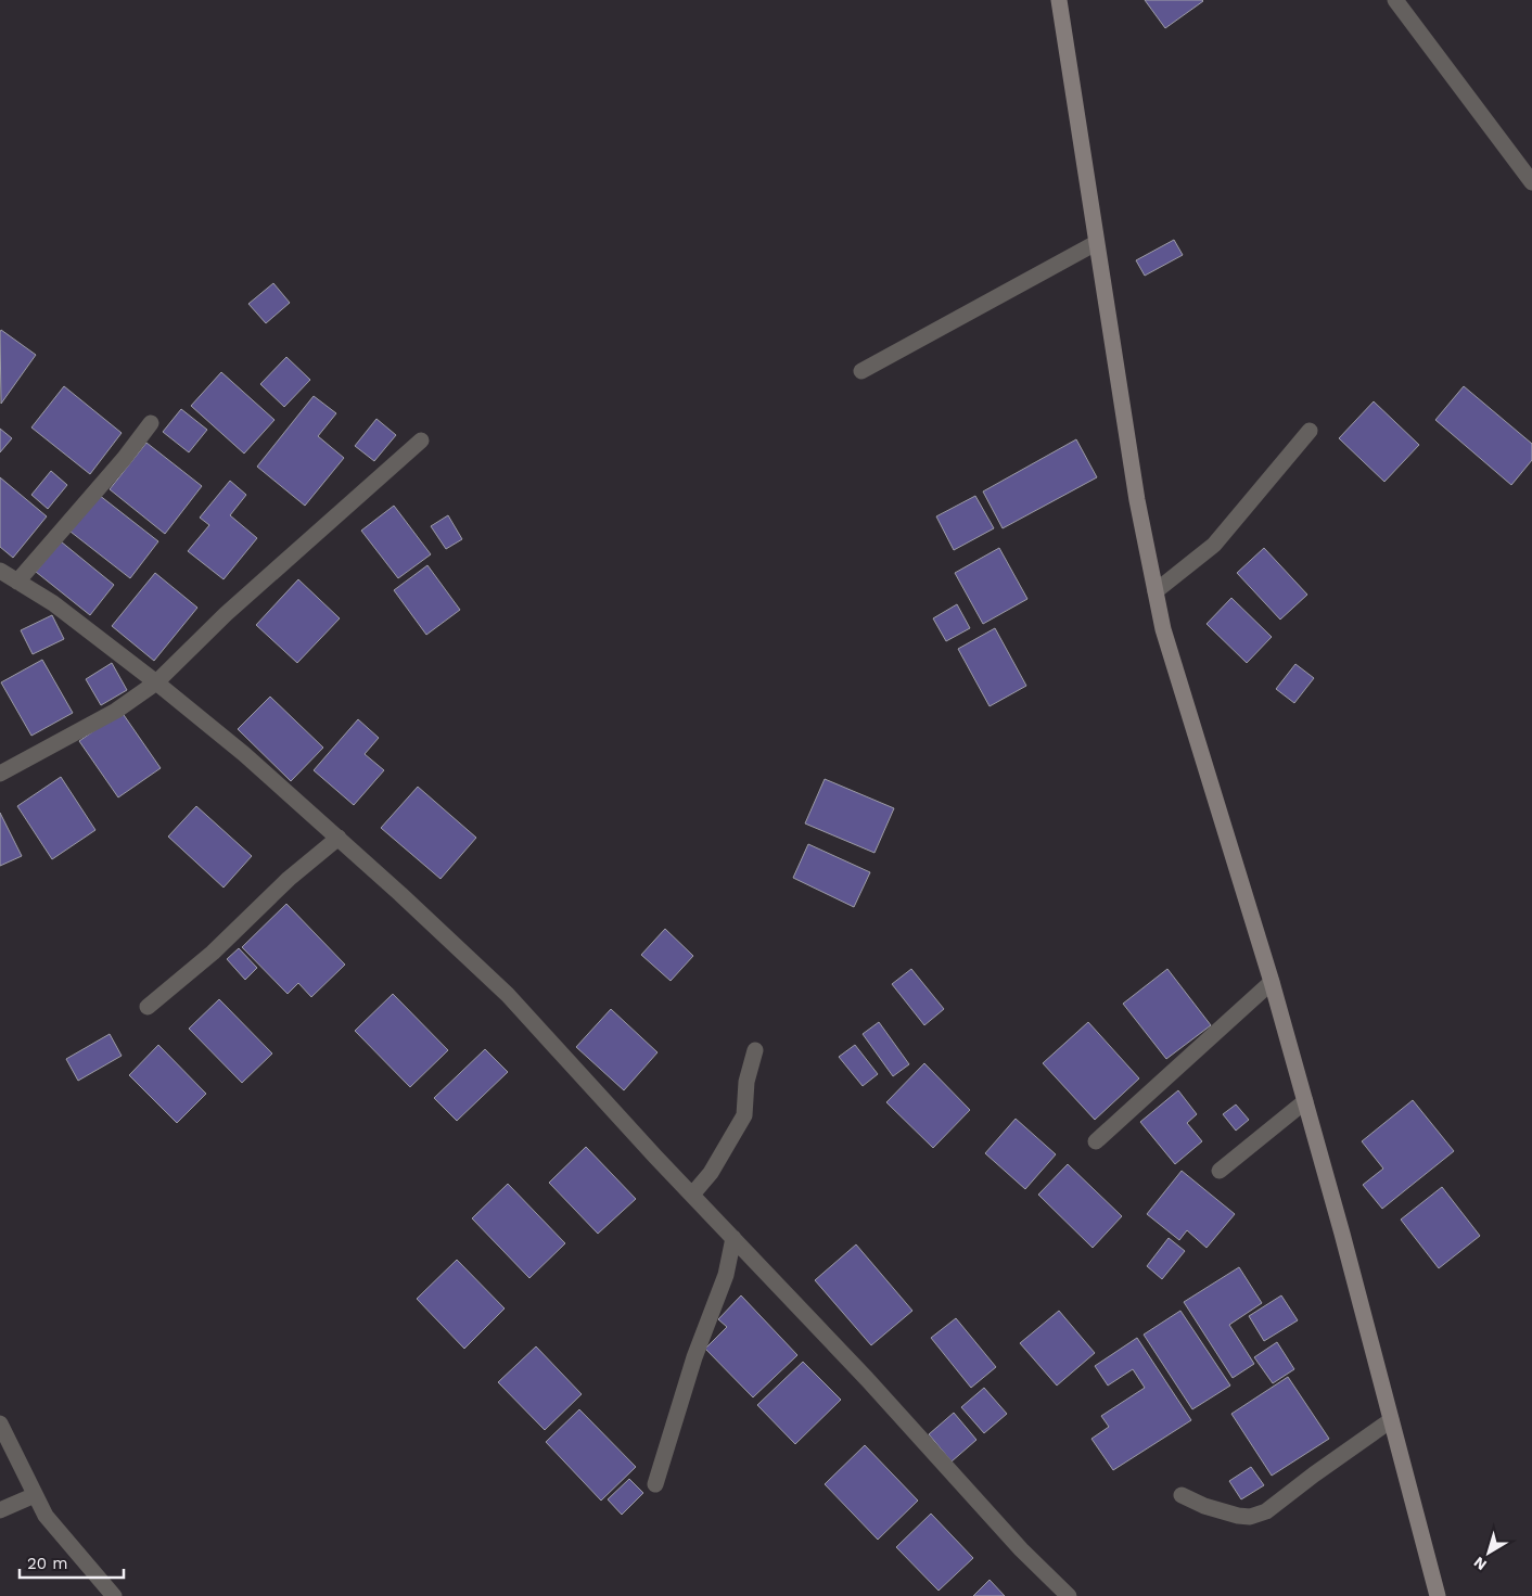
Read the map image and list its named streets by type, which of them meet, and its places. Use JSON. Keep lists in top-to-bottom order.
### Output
{
  "scale_bar": "20 m",
  "north": "bottom left"
}
